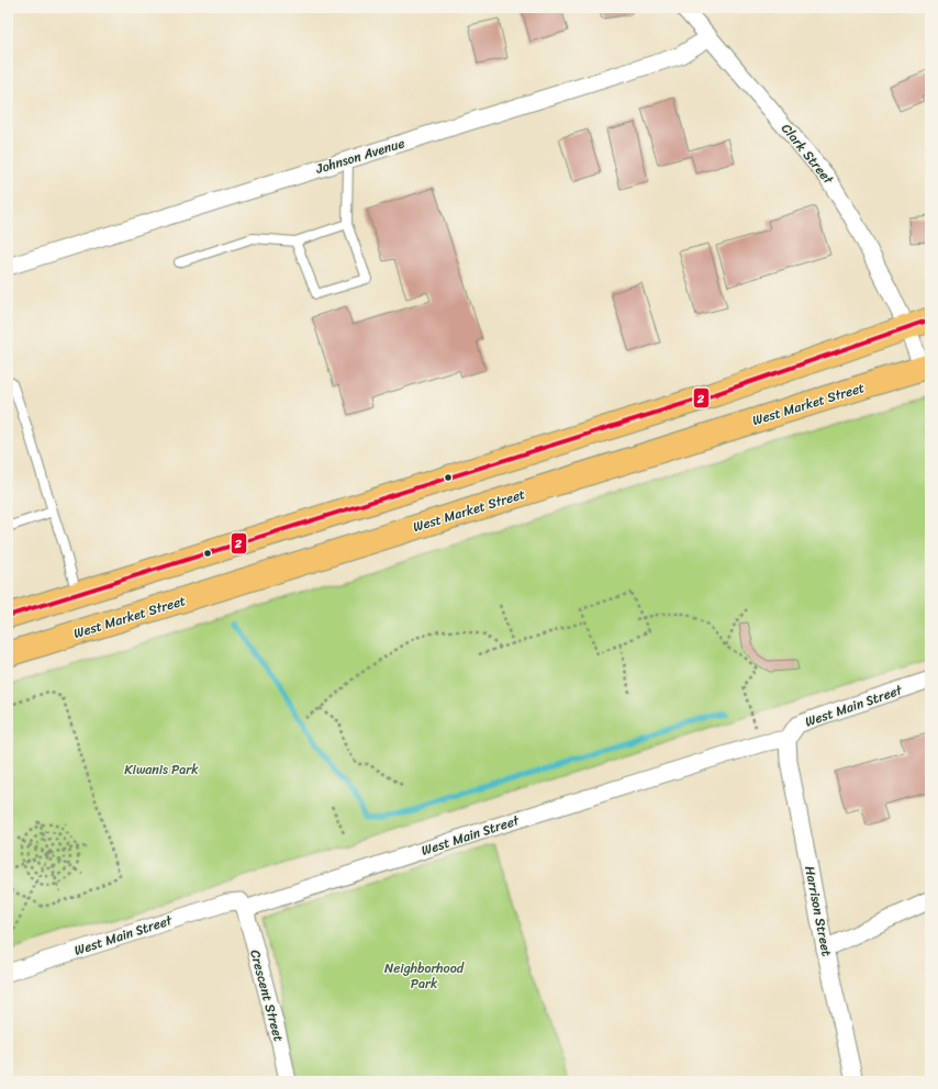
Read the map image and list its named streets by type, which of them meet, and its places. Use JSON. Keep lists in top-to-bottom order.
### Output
{
  "streets": {
    "main road": ["West Market Street"],
    "street": [
      "Clark Street",
      "Johnson Avenue",
      "West Main Street",
      "Harrison Street",
      "Crescent Street"
    ]
  },
  "crossings": [
    ["Clark Street", "Johnson Avenue"],
    ["Clark Street", "West Market Street"],
    ["West Main Street", "Harrison Street"],
    ["West Main Street", "Crescent Street"]
  ],
  "parks": ["Kiwanis Park", "Neighborhood Park"],
  "lines": ["transit line 2"]
}
